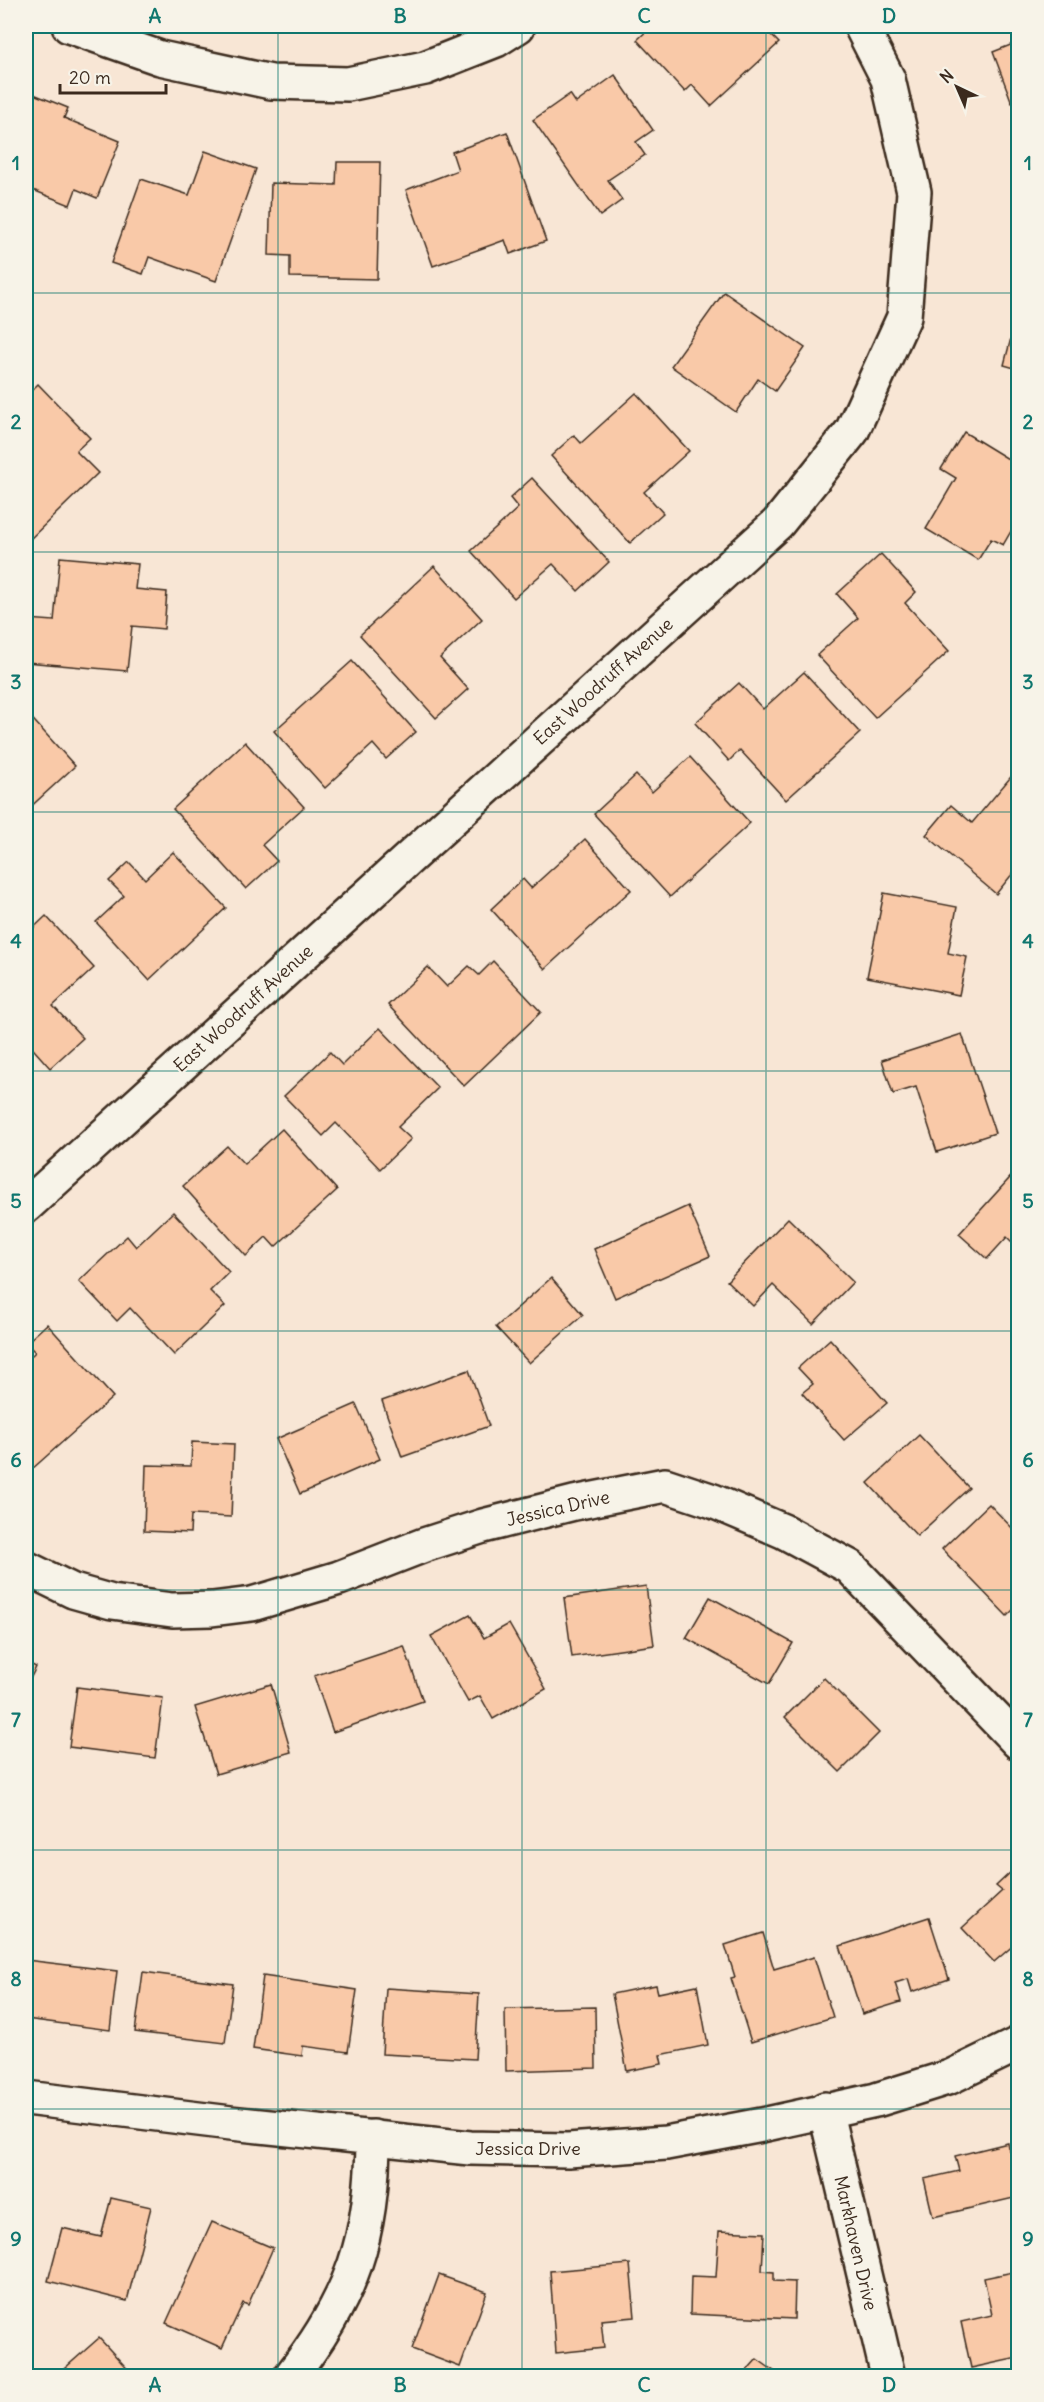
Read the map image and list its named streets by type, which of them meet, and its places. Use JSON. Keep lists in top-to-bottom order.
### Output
{
  "streets": {
    "street": ["East Woodruff Avenue", "Jessica Drive", "Markhaven Drive"]
  },
  "crossings": [
    ["Jessica Drive", "Markhaven Drive"]
  ],
  "scale_bar": "20 m",
  "north": "top left",
  "grid": {
    "columns": [
      "A",
      "B",
      "C",
      "D"
    ],
    "rows": [
      "1",
      "2",
      "3",
      "4",
      "5",
      "6",
      "7",
      "8",
      "9"
    ]
  }
}
